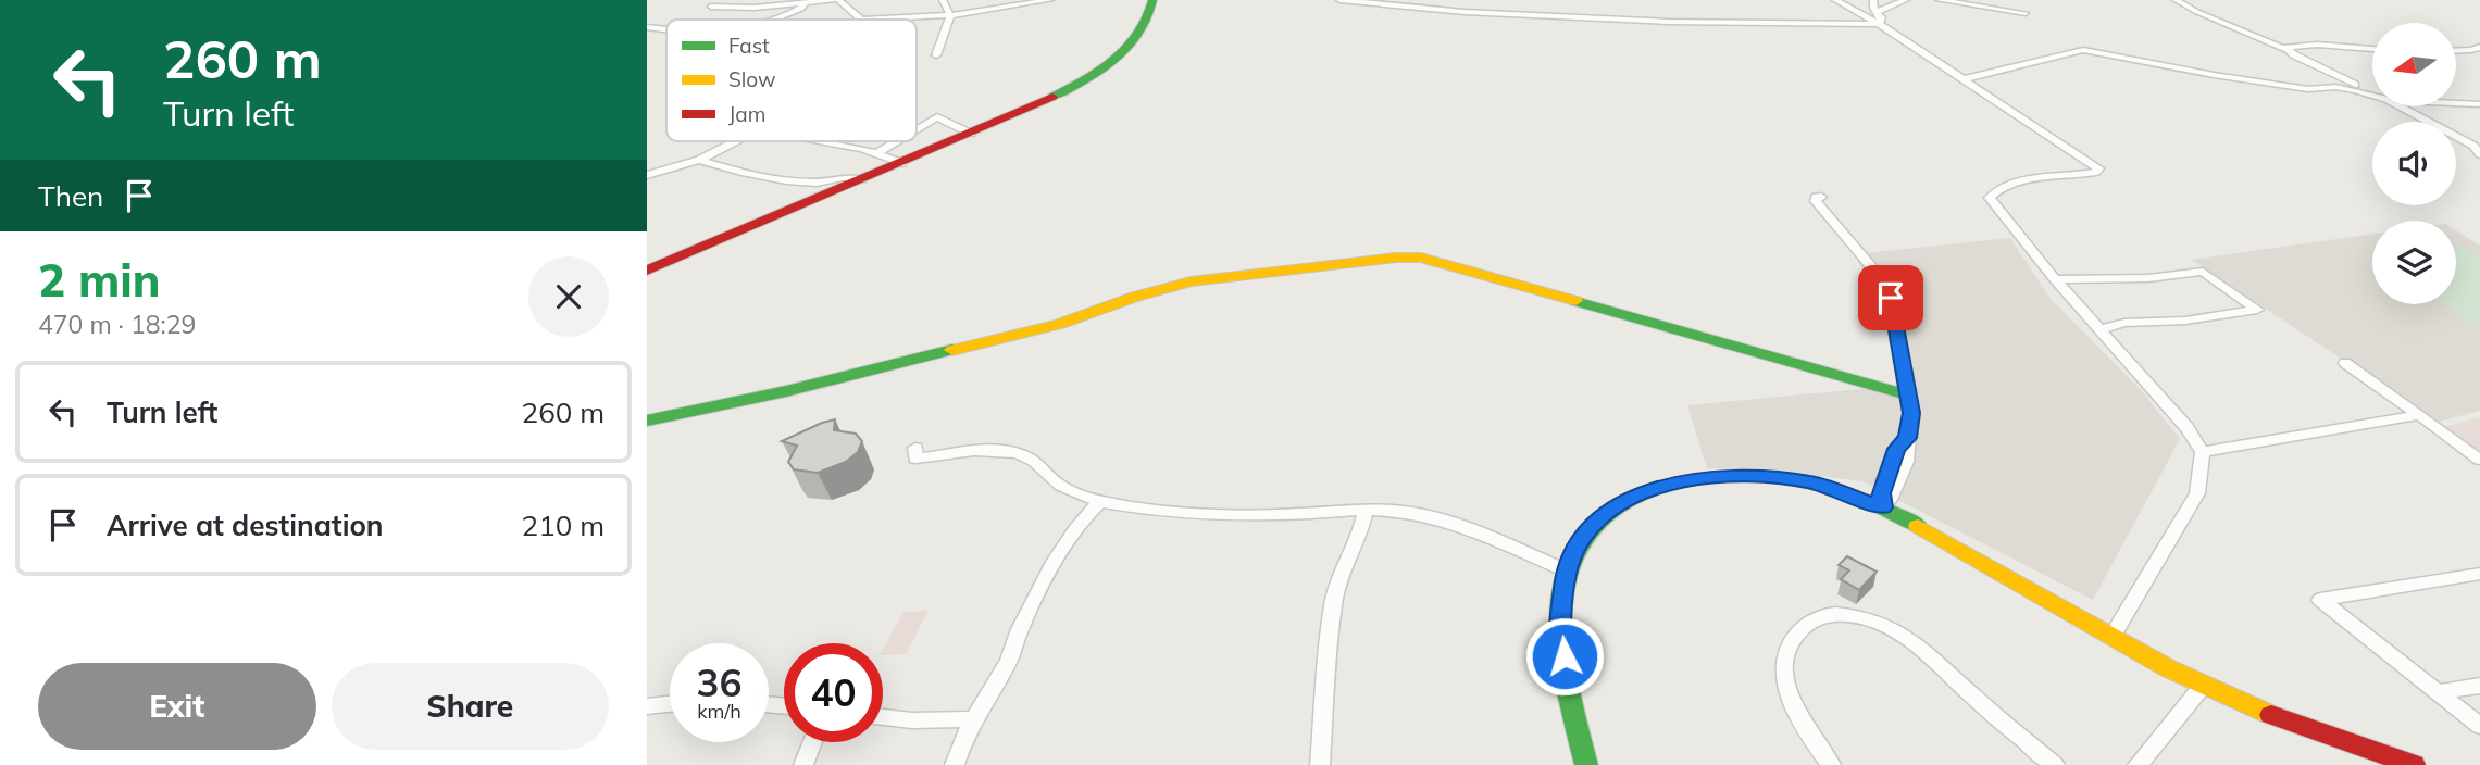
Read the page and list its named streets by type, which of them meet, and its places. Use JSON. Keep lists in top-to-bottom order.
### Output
{
  "legend": ["Fast", "Slow", "Jam"],
  "north": "left",
  "page": {
    "turn": ["260 m", "Turn left"],
    "then": "Then",
    "heading": ["2 min", "470 m · 18:29"],
    "list": [
      {
        "name": "Turn left",
        "value": "260 m"
      },
      {
        "name": "Arrive at destination",
        "value": "210 m"
      }
    ],
    "speed": "36 km/h",
    "limit": "40",
    "buttons": ["Exit", "Share"]
  }
}
